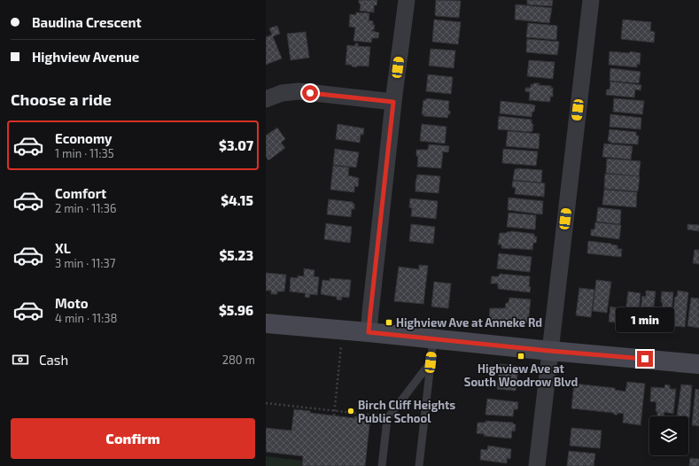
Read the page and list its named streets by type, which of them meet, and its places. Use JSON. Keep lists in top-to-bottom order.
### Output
{
  "places": {
    "transit": ["Highview Ave at Anneke Rd", "Highview Ave at South Woodrow Blvd"],
    "other": ["Birch Cliff Heights Public School"]
  },
  "page": {
    "banner": ["Baudina Crescent", "Highview Avenue"],
    "heading": "Choose a ride",
    "list": [
      {
        "name": "Economy",
        "note": "1 min · 11:35",
        "value": "$3.07"
      },
      {
        "name": "Comfort",
        "note": "2 min · 11:36",
        "value": "$4.15"
      },
      {
        "name": "XL",
        "note": "3 min · 11:37",
        "value": "$5.23"
      },
      {
        "name": "Moto",
        "note": "4 min · 11:38",
        "value": "$5.96"
      }
    ],
    "bubble": "1 min",
    "pay": ["Cash", "280 m"],
    "buttons": "Confirm"
  }
}
